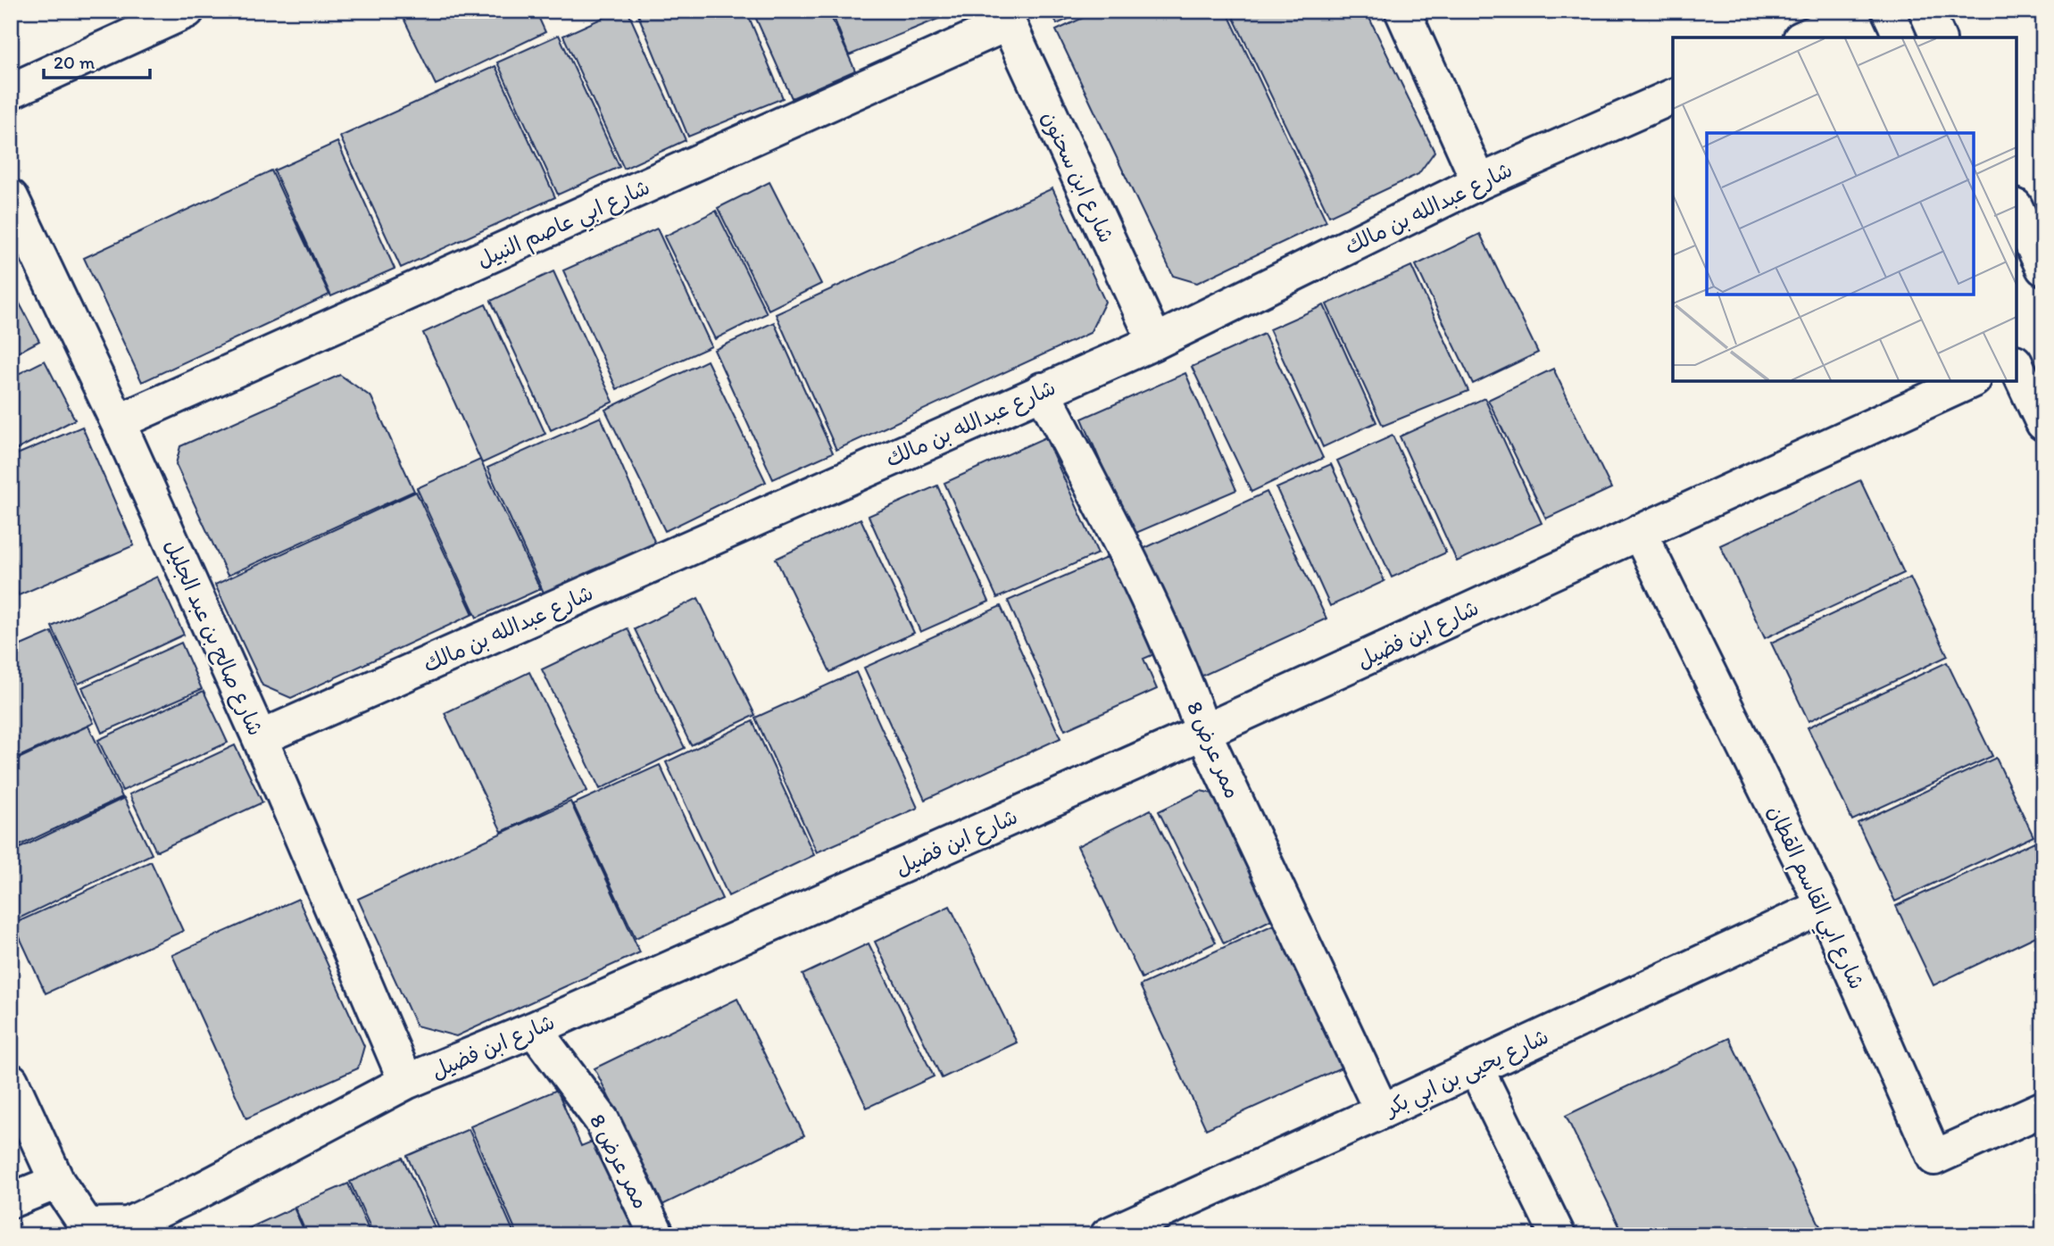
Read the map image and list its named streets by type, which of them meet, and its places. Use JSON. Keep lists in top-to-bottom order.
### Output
{
  "streets": {
    "street": [
      "شارع ابن سحنون",
      "شارع عبدالله بن مالك",
      "شارع ابي عاصم النبيل",
      "شارع ابن فضيل",
      "شارع صالح بن عبد الجليل",
      "ممر عرض 8",
      "شارع ابي القاسم القطان",
      "شارع يحيى بن ابي بكر"
    ]
  },
  "crossings": [
    ["شارع ابن سحنون", "شارع عبدالله بن مالك"],
    ["شارع ابن سحنون", "شارع ابي عاصم النبيل"],
    ["شارع عبدالله بن مالك", "شارع صالح بن عبد الجليل"],
    ["شارع عبدالله بن مالك", "ممر عرض 8"],
    ["شارع ابي عاصم النبيل", "شارع صالح بن عبد الجليل"],
    ["شارع ابن فضيل", "شارع صالح بن عبد الجليل"],
    ["شارع ابن فضيل", "ممر عرض 8"],
    ["شارع ابن فضيل", "شارع ابي القاسم القطان"],
    ["ممر عرض 8", "شارع يحيى بن ابي بكر"],
    ["شارع ابي القاسم القطان", "شارع يحيى بن ابي بكر"]
  ],
  "scale_bar": "20 m"
}
